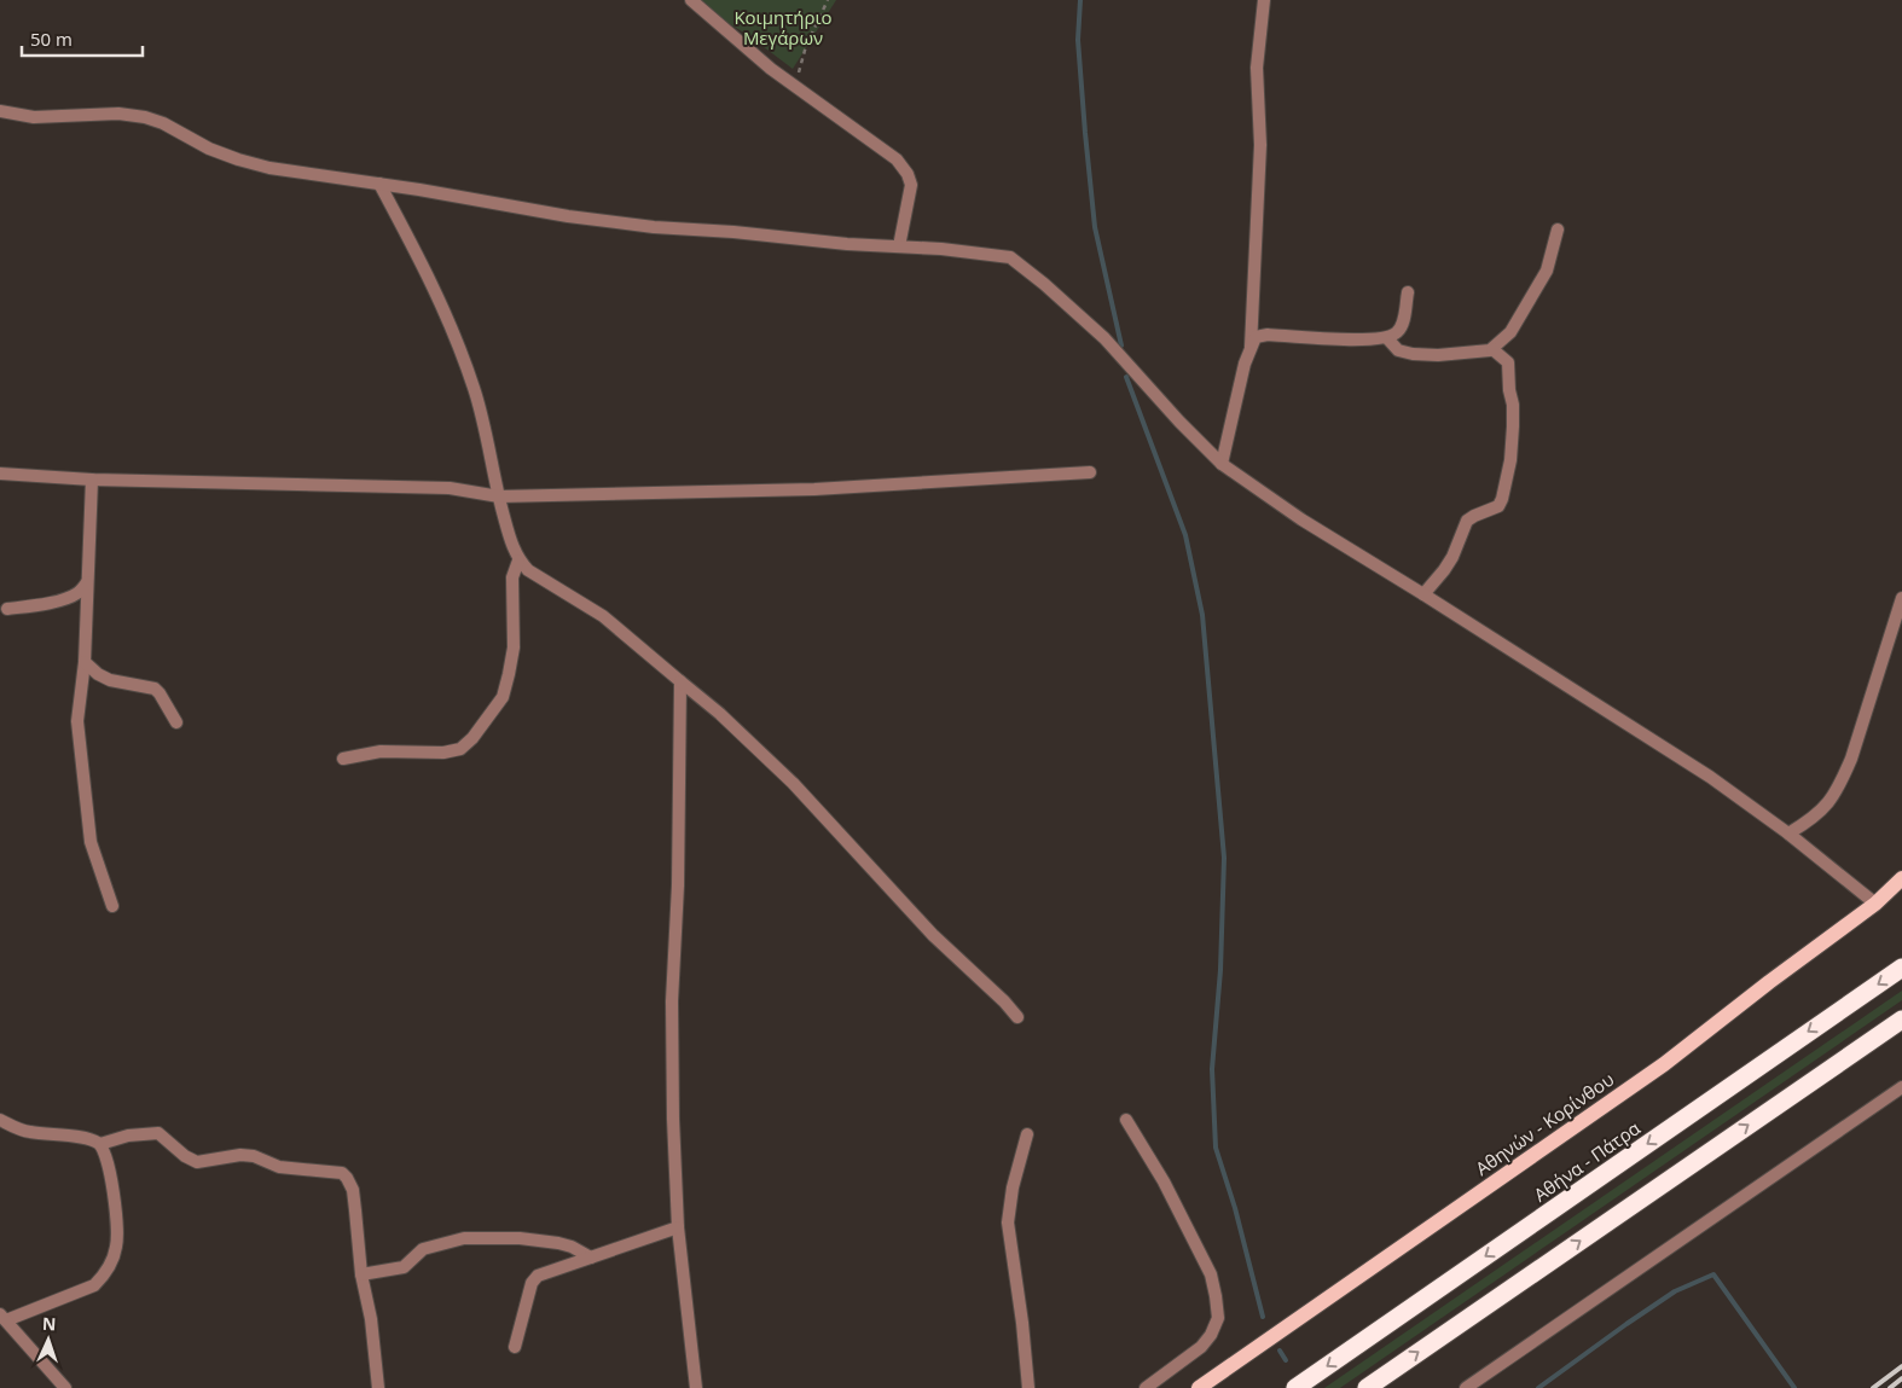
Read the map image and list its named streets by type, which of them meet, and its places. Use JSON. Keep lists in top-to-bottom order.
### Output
{
  "streets": {
    "highway": ["Αθήνα - Πάτρα"],
    "main road": ["Αθηνών - Κορίνθου"]
  },
  "parks": ["Κοιμητήριο Μεγάρων"],
  "scale_bar": "50 m",
  "north": "top"
}
